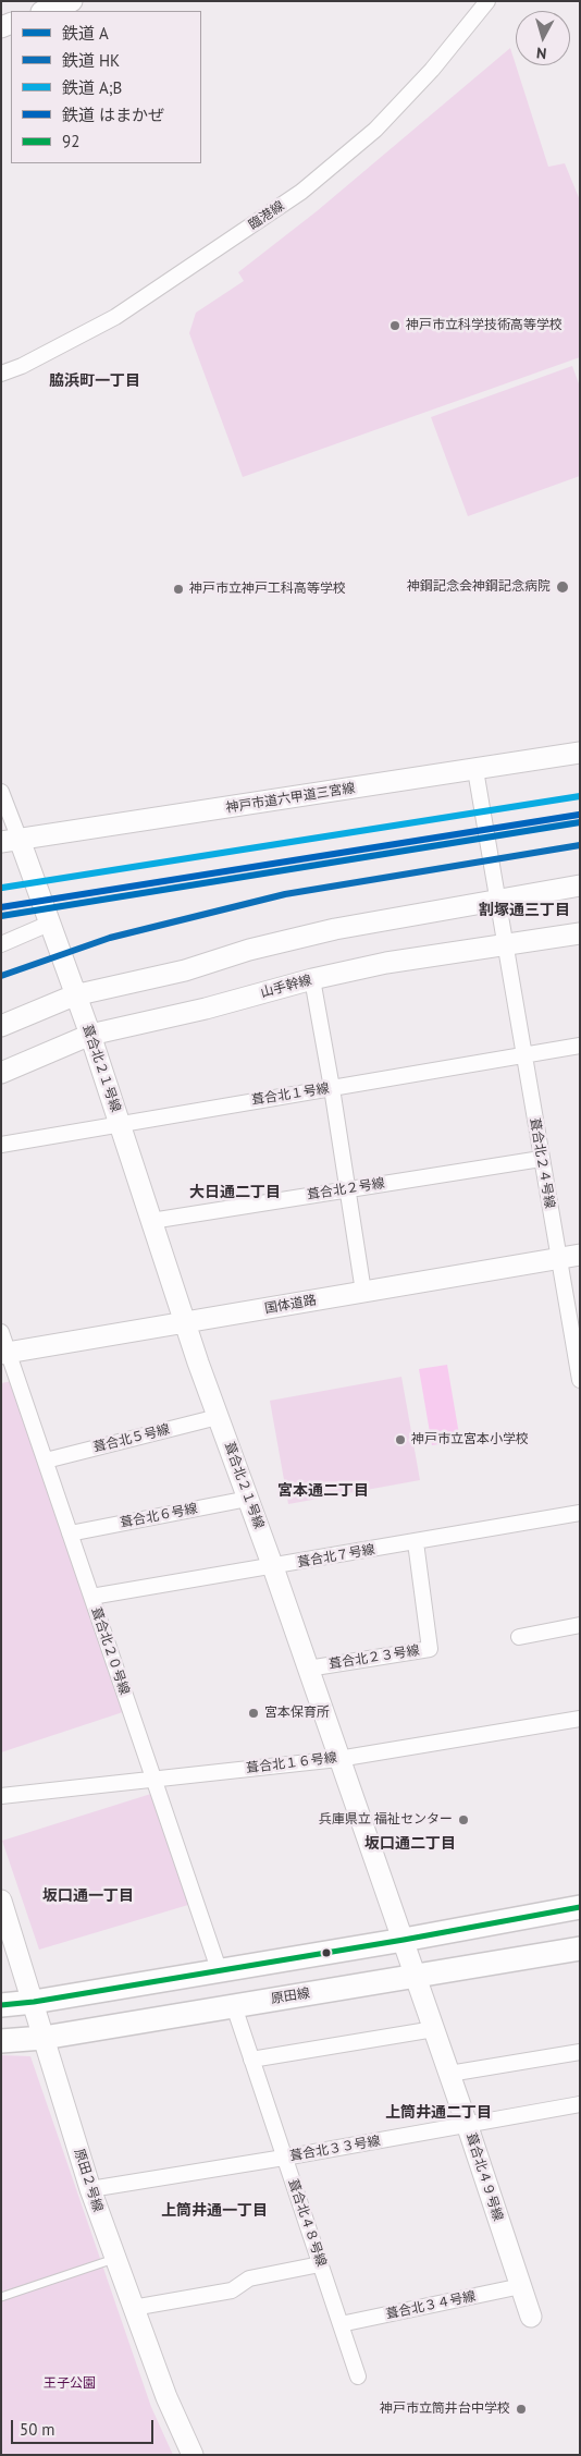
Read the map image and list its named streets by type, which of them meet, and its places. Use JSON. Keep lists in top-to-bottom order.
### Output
{
  "streets": {
    "main road": ["原田線"],
    "street": [
      "臨港線",
      "神戸市道六甲道三宮線",
      "山手幹線",
      "葺合北２１号線",
      "葺合北１号線",
      "葺合北２４号線",
      "葺合北２号線",
      "国体道路",
      "葺合北５号線",
      "葺合北６号線",
      "葺合北７号線",
      "葺合北２０号線",
      "葺合北２３号線",
      "葺合北１６号線",
      "葺合北３３号線",
      "葺合北４９号線",
      "原田２号線",
      "葺合北４８号線",
      "葺合北３４号線"
    ]
  },
  "crossings": [
    ["神戸市道六甲道三宮線", "葺合北２１号線"],
    ["神戸市道六甲道三宮線", "葺合北２４号線"],
    ["山手幹線", "葺合北２１号線"],
    ["山手幹線", "葺合北２４号線"],
    ["葺合北２１号線", "葺合北１号線"],
    ["葺合北２１号線", "葺合北２号線"],
    ["葺合北２１号線", "国体道路"],
    ["葺合北２１号線", "葺合北５号線"],
    ["葺合北２１号線", "葺合北６号線"],
    ["葺合北２１号線", "葺合北７号線"],
    ["葺合北２１号線", "葺合北２３号線"],
    ["葺合北２１号線", "葺合北１６号線"],
    ["葺合北２１号線", "原田線"],
    ["葺合北２１号線", "葺合北４９号線"],
    ["葺合北１号線", "葺合北２４号線"],
    ["葺合北２４号線", "葺合北２号線"],
    ["葺合北２４号線", "国体道路"],
    ["国体道路", "葺合北２０号線"],
    ["葺合北５号線", "葺合北２０号線"],
    ["葺合北６号線", "葺合北２０号線"],
    ["葺合北７号線", "葺合北２０号線"],
    ["葺合北７号線", "葺合北２３号線"],
    ["葺合北２０号線", "葺合北１６号線"],
    ["原田線", "葺合北４９号線"],
    ["原田線", "原田２号線"],
    ["原田線", "葺合北４８号線"],
    ["葺合北３３号線", "葺合北４９号線"],
    ["葺合北３３号線", "原田２号線"],
    ["葺合北３３号線", "葺合北４８号線"],
    ["葺合北４９号線", "葺合北３４号線"],
    ["葺合北４８号線", "葺合北３４号線"]
  ],
  "districts": [
    "脇浜町一丁目",
    "割塚通三丁目",
    "大日通二丁目",
    "宮本通二丁目",
    "坂口通二丁目",
    "坂口通一丁目",
    "上筒井通二丁目",
    "上筒井通一丁目"
  ],
  "parks": ["王子公園"],
  "places": [
    "神戸市立科学技術高等学校",
    "神鋼記念会神鋼記念病院",
    "神戸市立神戸工科高等学校",
    "神戸市立宮本小学校",
    "宮本保育所",
    "兵庫県立 福祉センター",
    "神戸市立筒井台中学校"
  ],
  "lines": [
    "rail line A;B",
    "rail line はまかぜ",
    "rail line A",
    "rail line HK",
    "transit line 92"
  ],
  "legend": [
    "鉄道 A",
    "鉄道 HK",
    "鉄道 A;B",
    "鉄道 はまかぜ",
    "92"
  ],
  "scale_bar": "50 m",
  "north": "bottom"
}
